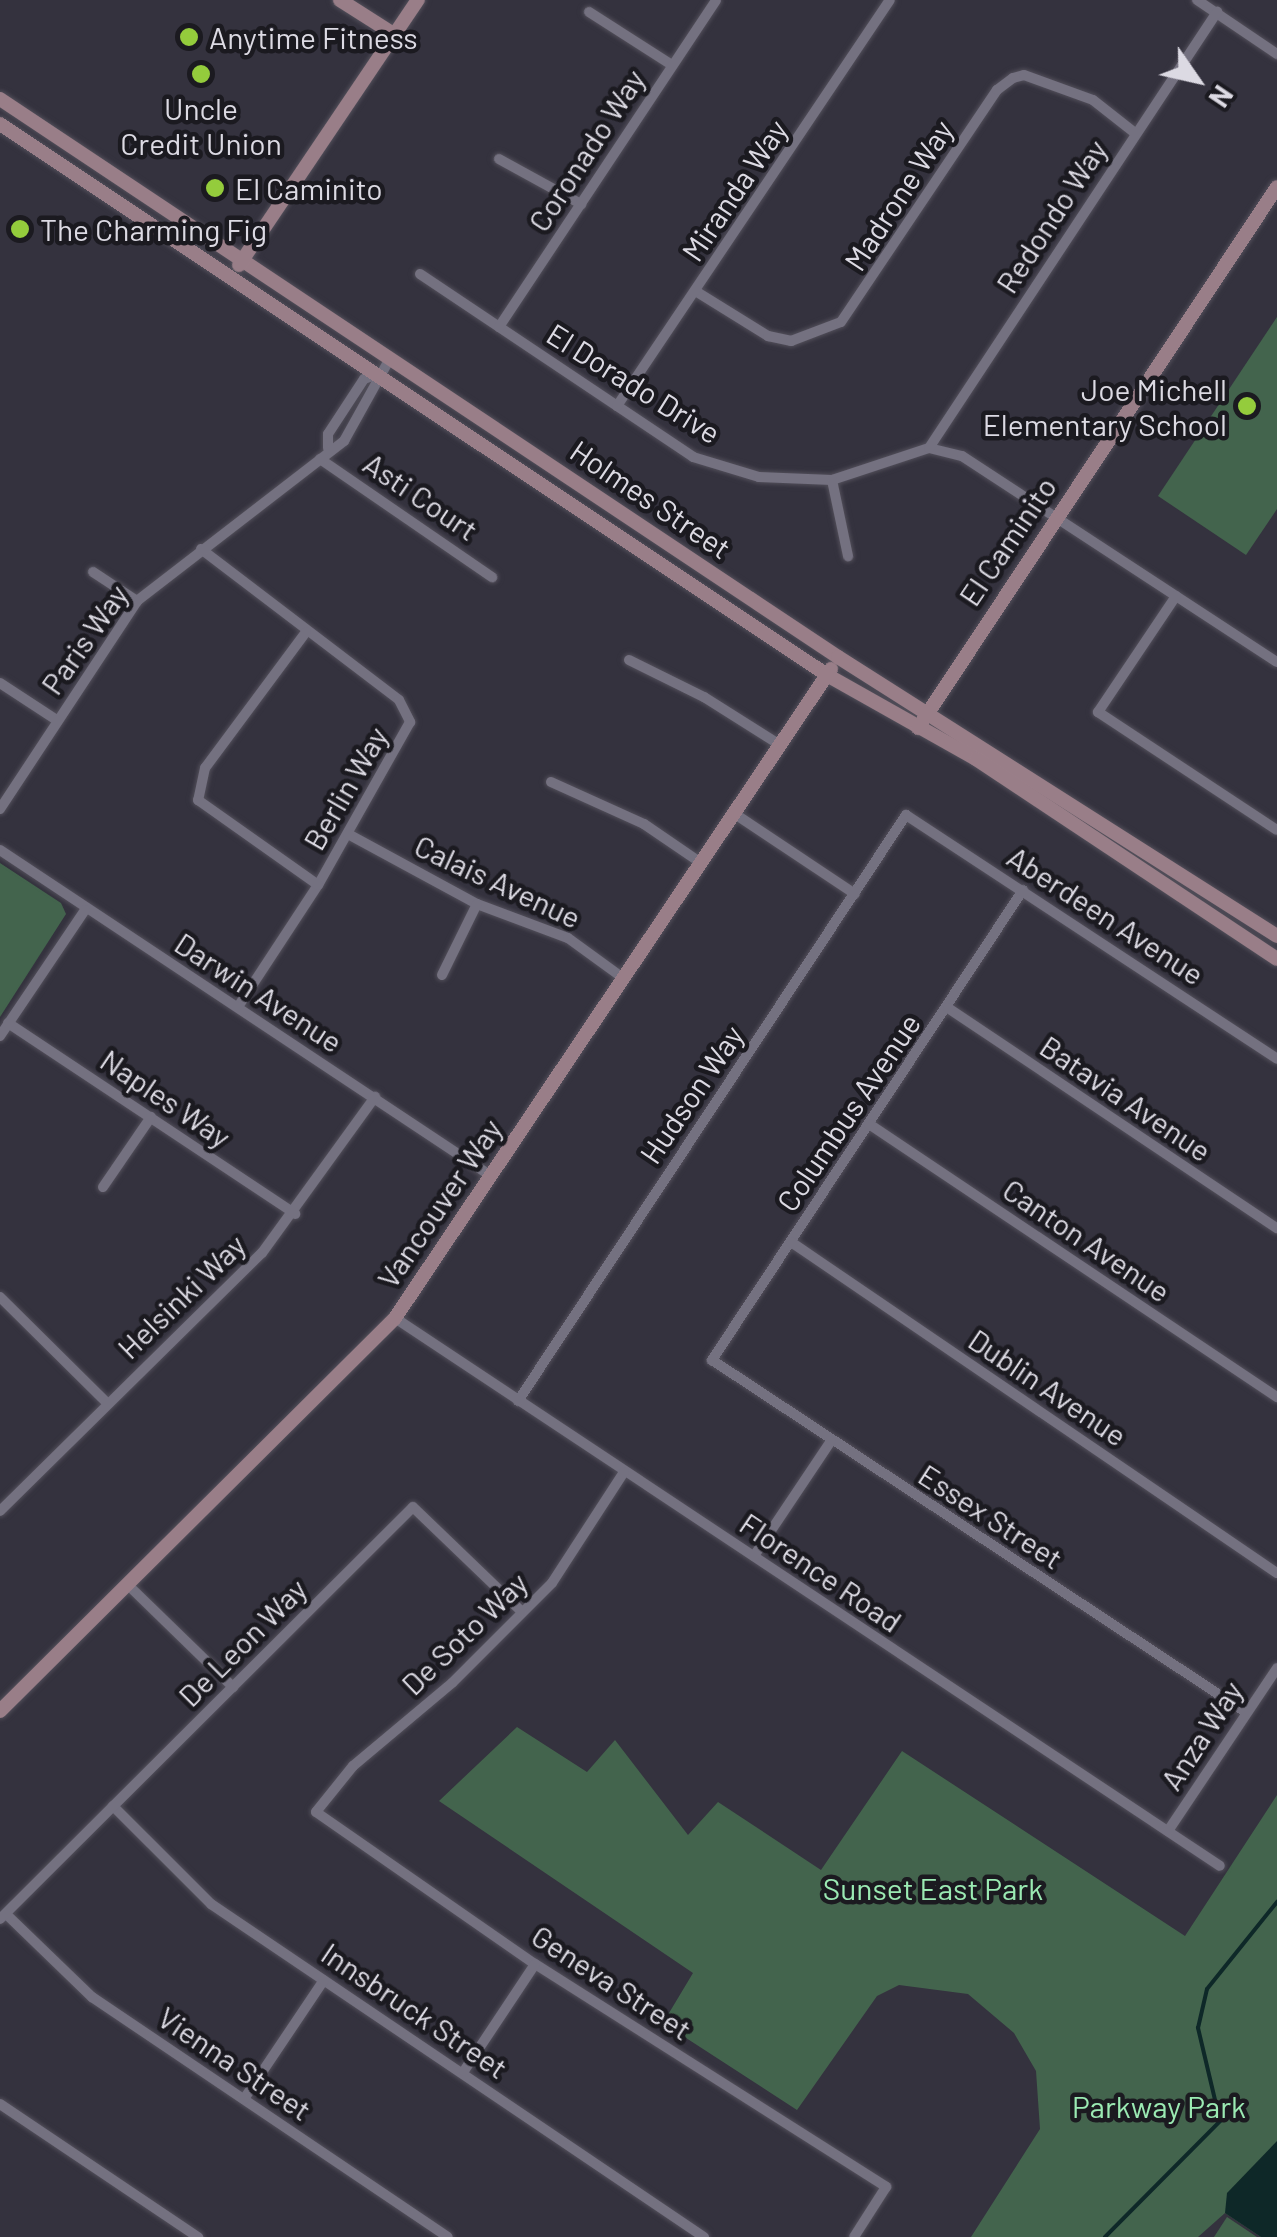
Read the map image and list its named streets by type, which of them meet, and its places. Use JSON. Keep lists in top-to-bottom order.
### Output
{
  "streets": {
    "main road": ["Holmes Street", "El Caminito", "Vancouver Way"],
    "street": [
      "Coronado Way",
      "Miranda Way",
      "Madrone Way",
      "Redondo Way",
      "El Dorado Drive",
      "Asti Court",
      "Paris Way",
      "Berlin Way",
      "Calais Avenue",
      "Aberdeen Avenue",
      "Darwin Avenue",
      "Hudson Way",
      "Naples Way",
      "Batavia Avenue",
      "Columbus Avenue",
      "Canton Avenue",
      "Helsinki Way",
      "Dublin Avenue",
      "Essex Street",
      "Florence Road",
      "De Soto Way",
      "De Leon Way",
      "Anza Way",
      "Geneva Street",
      "Innsbruck Street",
      "Vienna Street"
    ]
  },
  "crossings": [
    ["Coronado Way", "El Dorado Drive"],
    ["Miranda Way", "Madrone Way"],
    ["Miranda Way", "El Dorado Drive"],
    ["Madrone Way", "Redondo Way"],
    ["Redondo Way", "El Dorado Drive"],
    ["Asti Court", "Paris Way"],
    ["Holmes Street", "El Caminito"],
    ["Holmes Street", "Paris Way"],
    ["Holmes Street", "Vancouver Way"],
    ["Paris Way", "Berlin Way"],
    ["Berlin Way", "Calais Avenue"],
    ["Berlin Way", "Darwin Avenue"],
    ["Calais Avenue", "Vancouver Way"],
    ["Aberdeen Avenue", "Hudson Way"],
    ["Aberdeen Avenue", "Columbus Avenue"],
    ["Darwin Avenue", "Vancouver Way"],
    ["Darwin Avenue", "Helsinki Way"],
    ["Hudson Way", "Florence Road"],
    ["Naples Way", "Helsinki Way"],
    ["Batavia Avenue", "Columbus Avenue"],
    ["Columbus Avenue", "Canton Avenue"],
    ["Columbus Avenue", "Dublin Avenue"],
    ["Columbus Avenue", "Essex Street"],
    ["Vancouver Way", "Florence Road"],
    ["Essex Street", "Anza Way"],
    ["Florence Road", "De Soto Way"],
    ["Florence Road", "Anza Way"],
    ["De Soto Way", "De Leon Way"],
    ["De Soto Way", "Geneva Street"],
    ["De Leon Way", "Innsbruck Street"],
    ["De Leon Way", "Vienna Street"]
  ],
  "parks": ["Sunset East Park", "Parkway Park"],
  "places": [
    "Anytime Fitness",
    "Uncle Credit Union",
    "El Caminito",
    "The Charming Fig",
    "Joe Michell Elementary School"
  ],
  "north": "bottom right"
}
